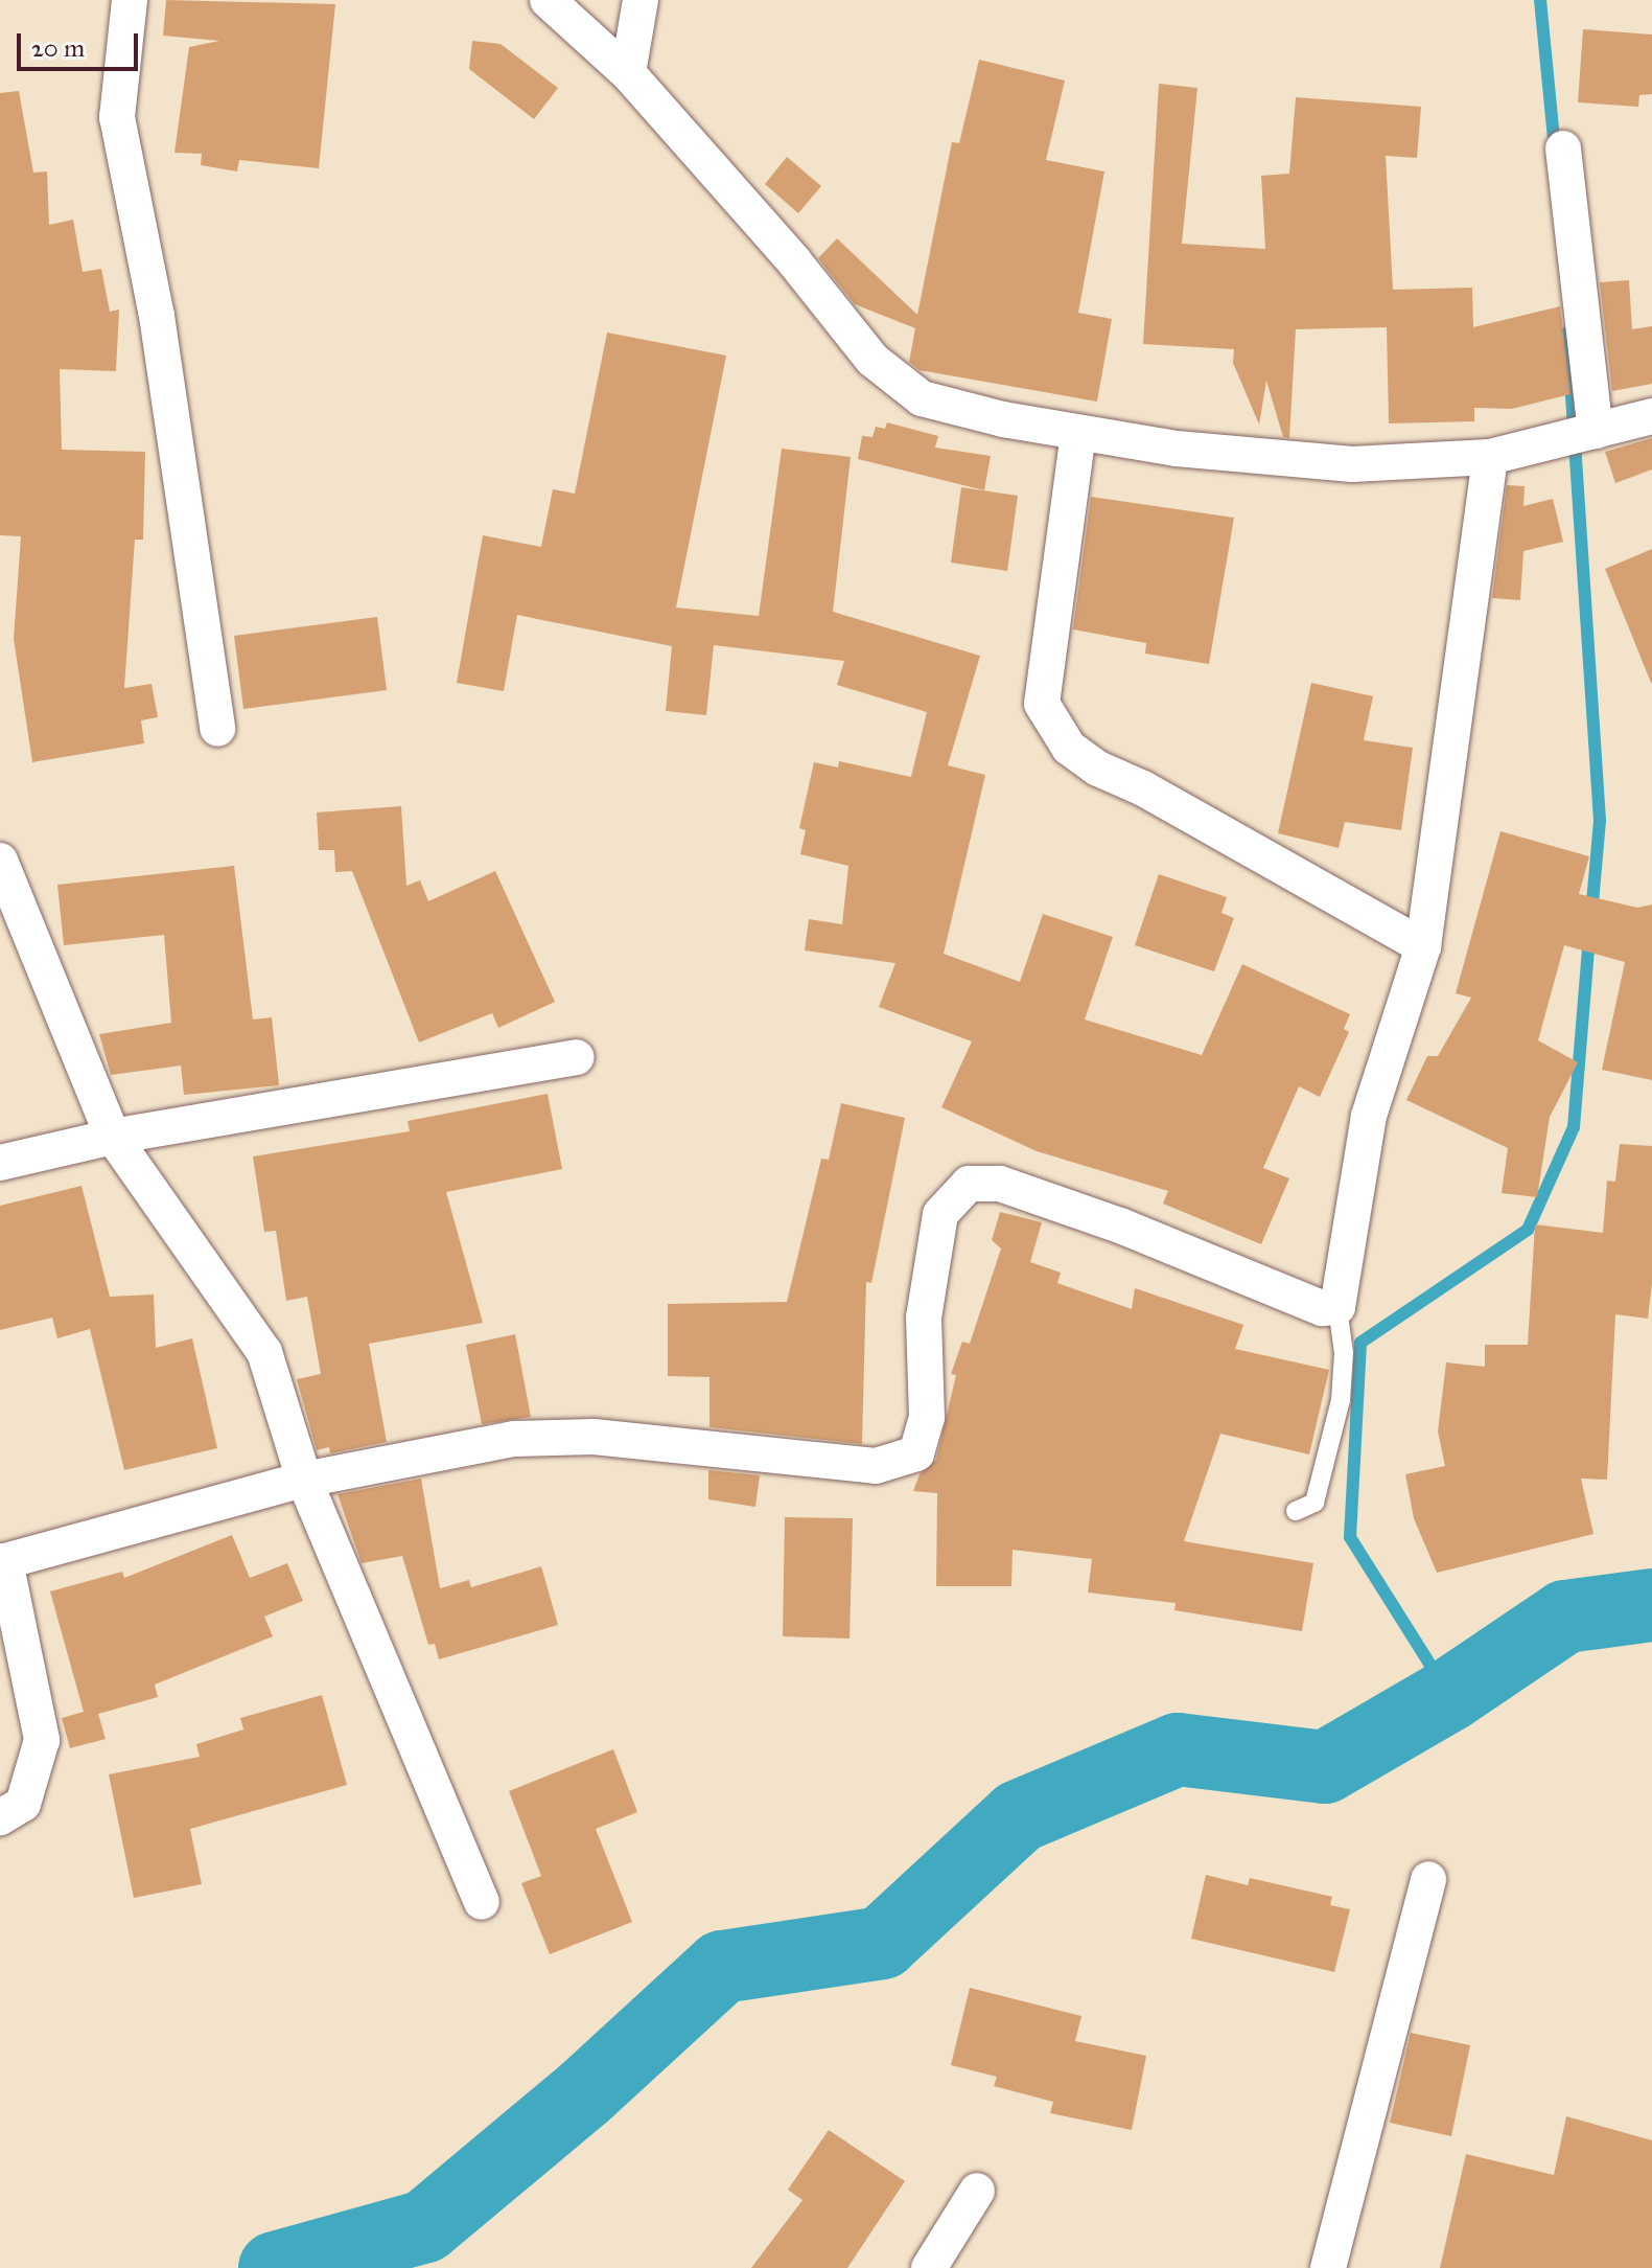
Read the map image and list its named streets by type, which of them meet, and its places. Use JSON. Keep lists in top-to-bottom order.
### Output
{
  "scale_bar": "20 m"
}
